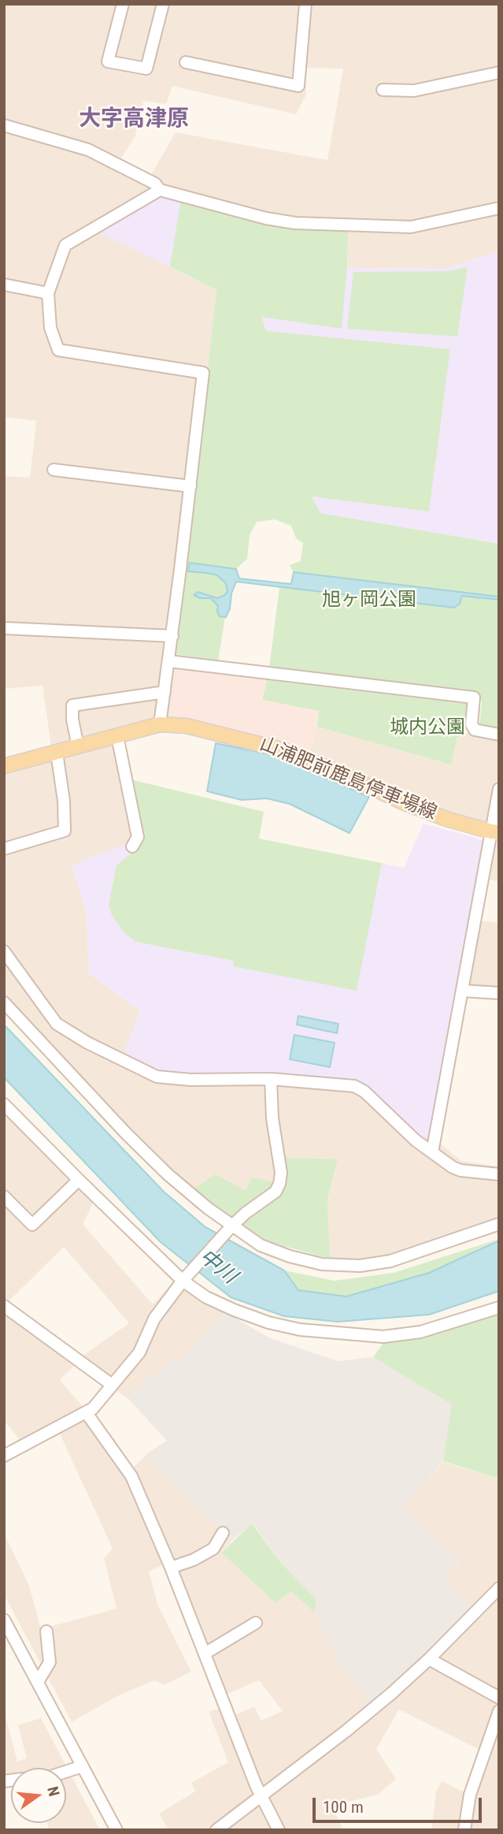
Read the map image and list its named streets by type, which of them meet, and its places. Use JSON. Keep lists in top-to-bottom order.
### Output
{
  "streets": {
    "main road": ["山浦肥前鹿島停車場線"]
  },
  "districts": ["大字高津原"],
  "water": ["中川"],
  "parks": ["旭ヶ岡公園", "城内公園"],
  "scale_bar": "100 m",
  "north": "right"
}
